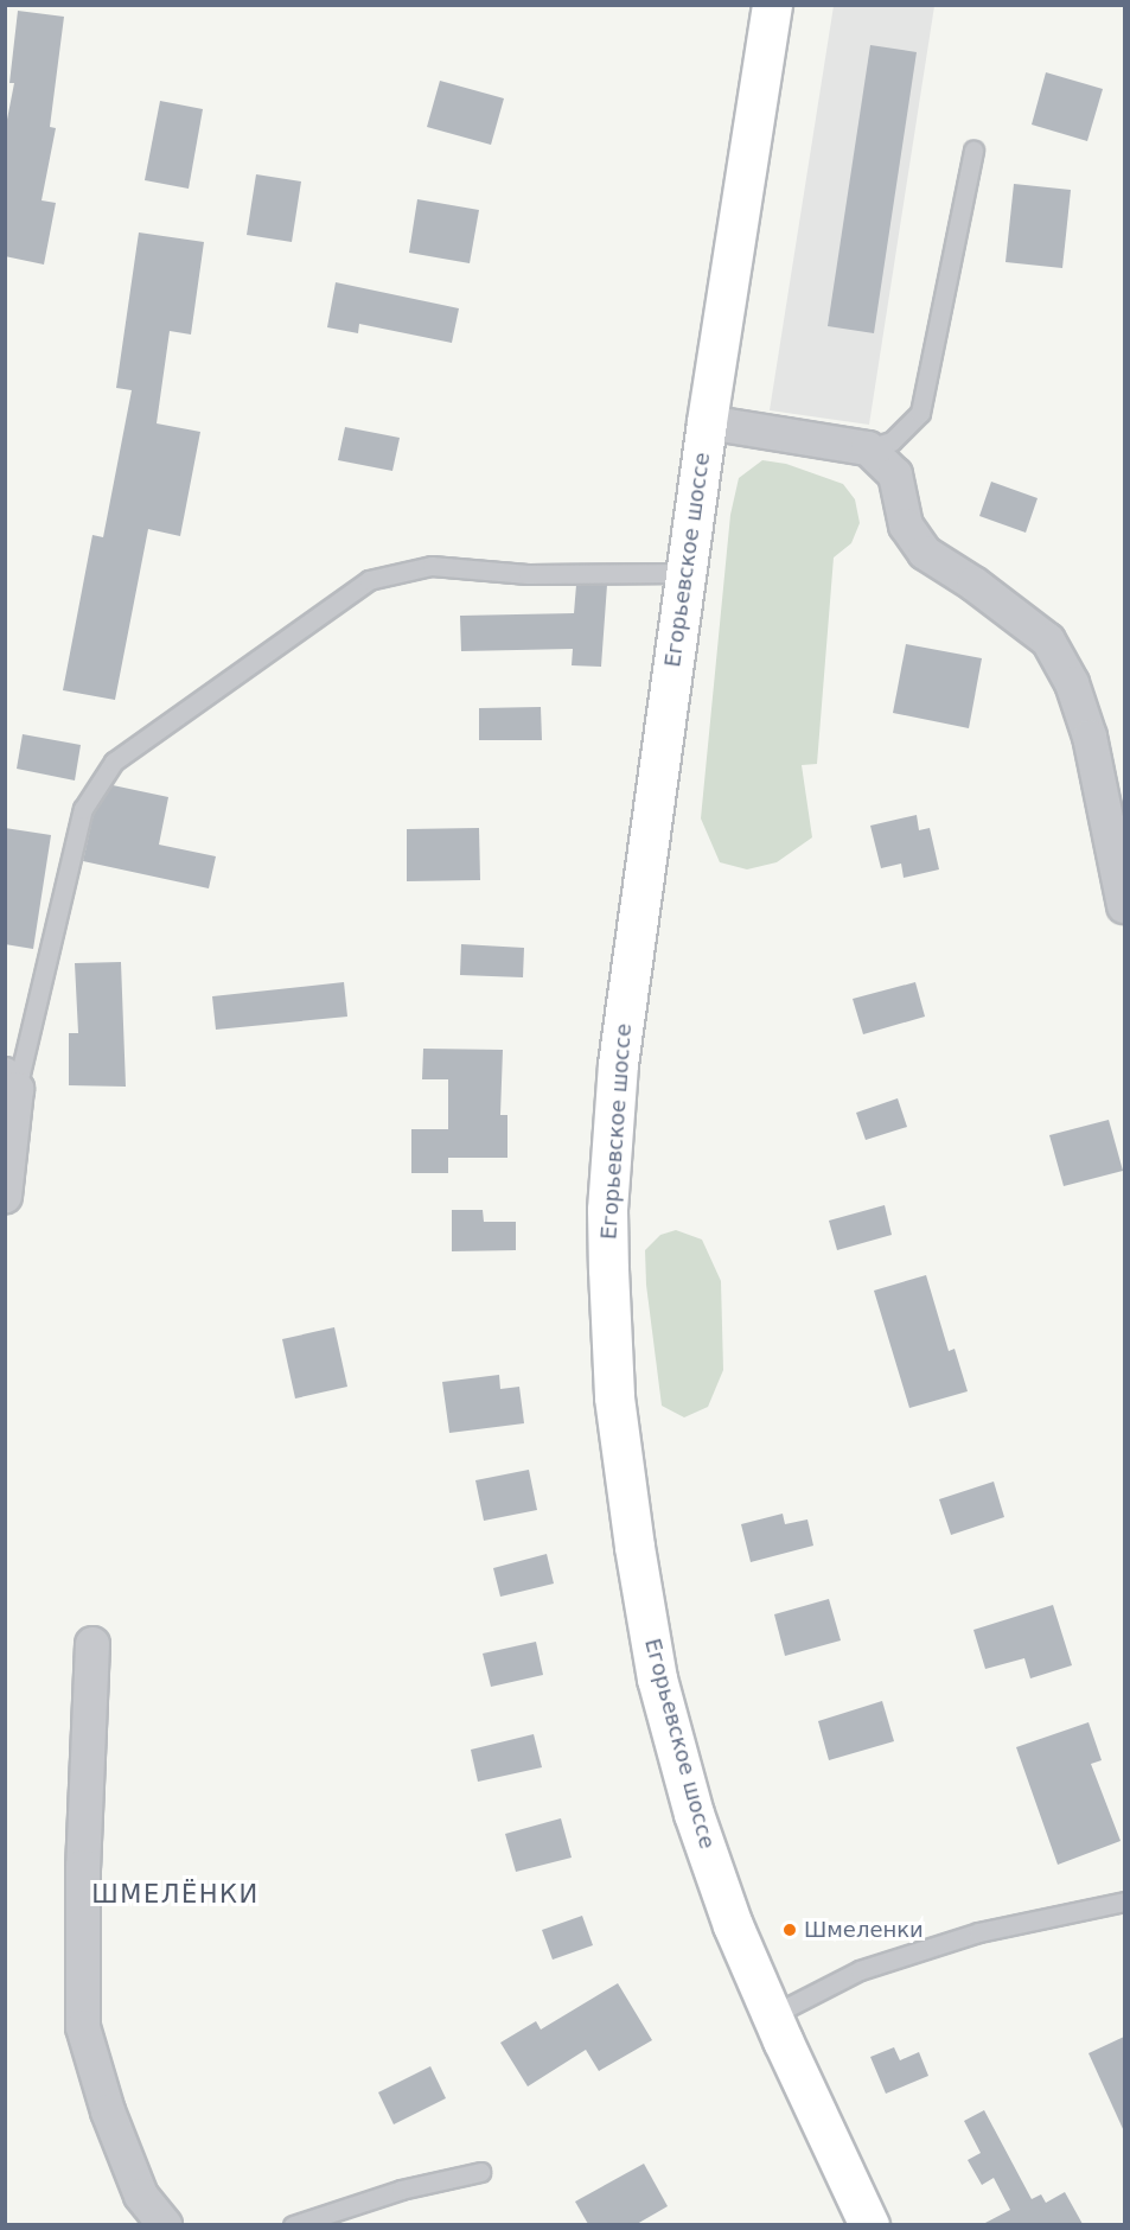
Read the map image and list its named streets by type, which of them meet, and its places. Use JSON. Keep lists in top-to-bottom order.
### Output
{
  "streets": {
    "main road": ["Егорьевское шоссе"]
  },
  "districts": ["ШМЕЛЁНКИ"],
  "places": ["Шмеленки"]
}
